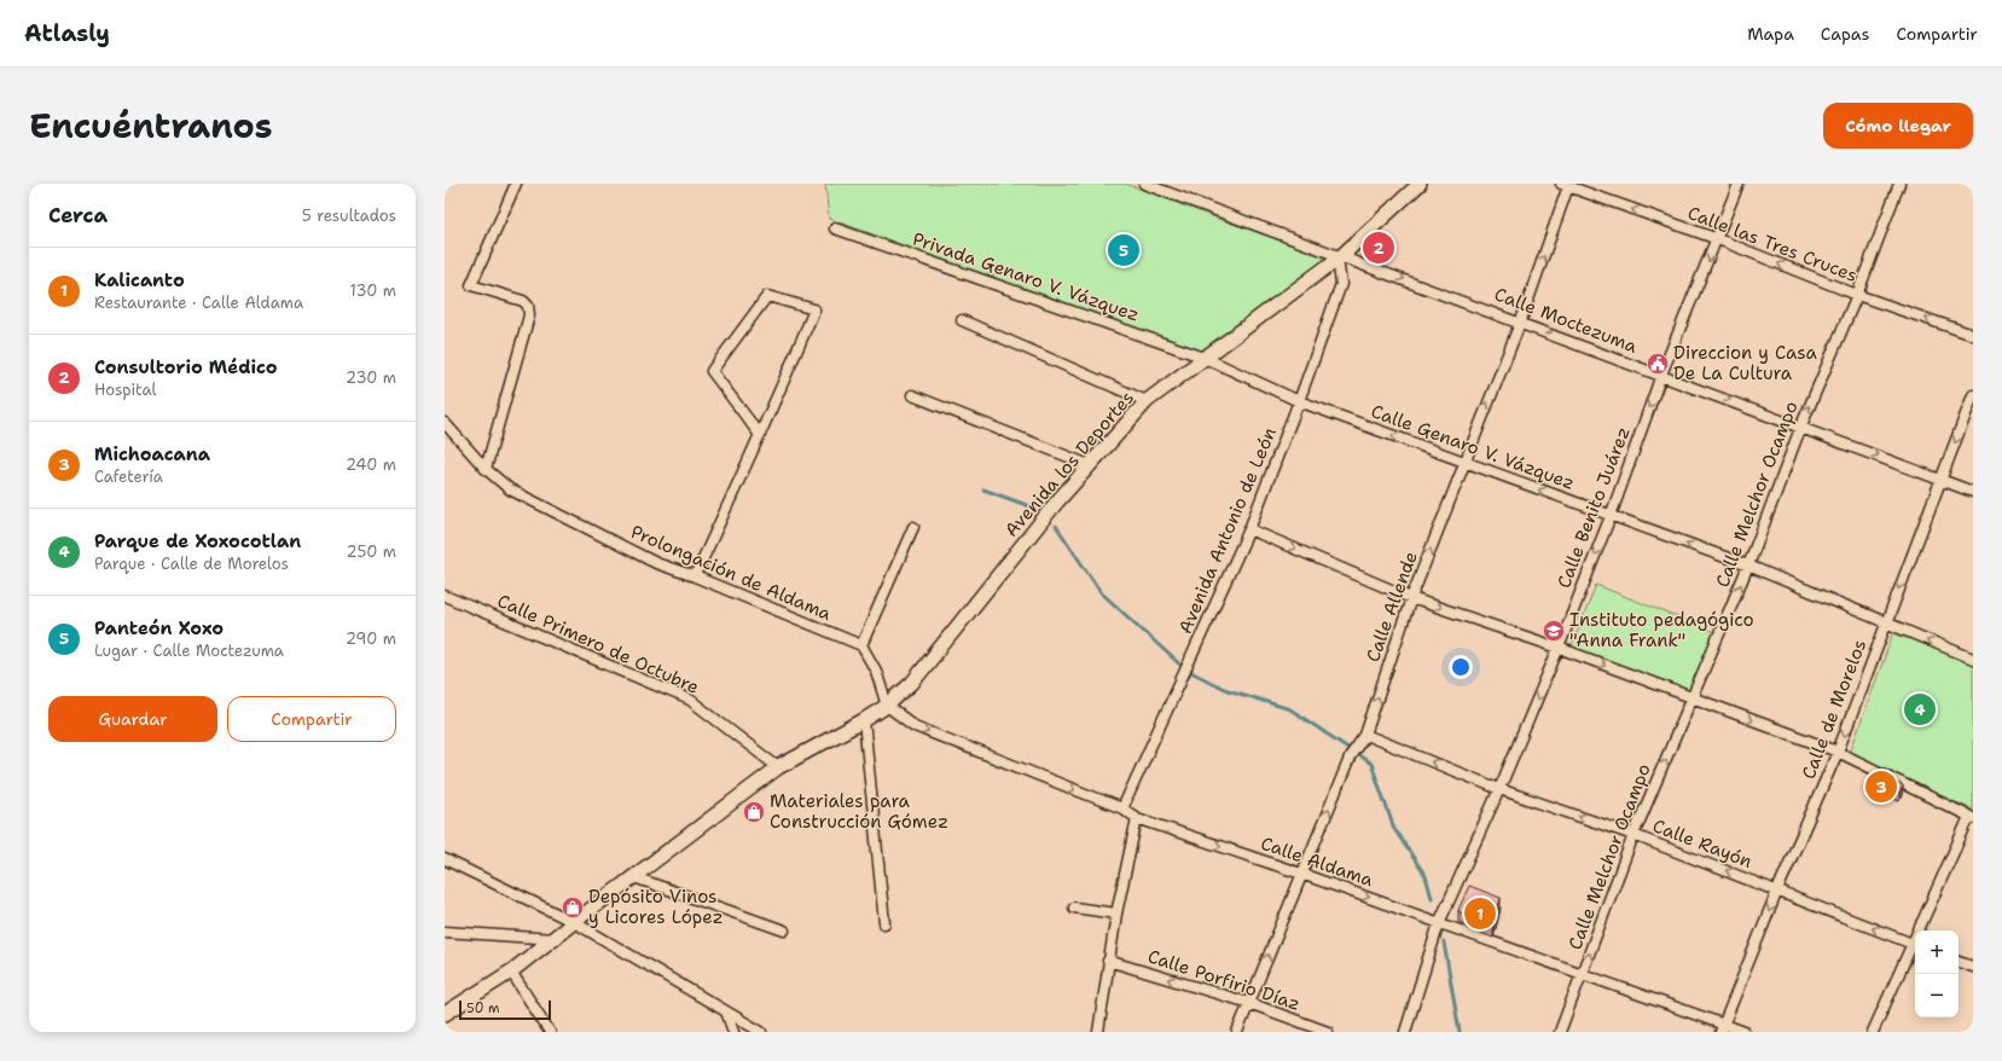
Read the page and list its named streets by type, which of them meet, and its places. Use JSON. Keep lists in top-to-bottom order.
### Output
{
  "streets": {
    "street": [
      "Calle las Tres Cruces",
      "Privada Genaro V. Vázquez",
      "Calle Moctezuma",
      "Calle Genaro V. Vázquez",
      "Avenida los Deportes",
      "Calle Melchor Ocampo",
      "Calle Benito Juárez",
      "Avenida Antonio de León",
      "Prolongación de Aldama",
      "Calle Allende",
      "Calle Primero de Octubre",
      "Calle de Morelos",
      "Calle Rayón",
      "Calle Aldama",
      "Calle Porfirio Díaz"
    ]
  },
  "crossings": [
    ["Calle las Tres Cruces", "Calle Melchor Ocampo"],
    ["Calle las Tres Cruces", "Calle Benito Juárez"],
    ["Calle las Tres Cruces", "Calle Allende"],
    ["Privada Genaro V. Vázquez", "Calle Genaro V. Vázquez"],
    ["Privada Genaro V. Vázquez", "Avenida los Deportes"],
    ["Calle Moctezuma", "Avenida los Deportes"],
    ["Calle Moctezuma", "Calle Melchor Ocampo"],
    ["Calle Moctezuma", "Calle Benito Juárez"],
    ["Calle Moctezuma", "Avenida Antonio de León"],
    ["Calle Moctezuma", "Calle Allende"],
    ["Calle Moctezuma", "Calle de Morelos"],
    ["Calle Genaro V. Vázquez", "Avenida los Deportes"],
    ["Calle Genaro V. Vázquez", "Calle Melchor Ocampo"],
    ["Calle Genaro V. Vázquez", "Calle Benito Juárez"],
    ["Calle Genaro V. Vázquez", "Avenida Antonio de León"],
    ["Calle Genaro V. Vázquez", "Calle Allende"],
    ["Calle Genaro V. Vázquez", "Calle de Morelos"],
    ["Avenida los Deportes", "Avenida Antonio de León"],
    ["Avenida los Deportes", "Calle Primero de Octubre"],
    ["Avenida los Deportes", "Calle Aldama"],
    ["Calle Melchor Ocampo", "Calle Rayón"],
    ["Calle Melchor Ocampo", "Calle Aldama"],
    ["Calle Benito Juárez", "Calle Rayón"],
    ["Calle Benito Juárez", "Calle Aldama"],
    ["Avenida Antonio de León", "Calle Aldama"],
    ["Calle Allende", "Calle Rayón"],
    ["Calle Allende", "Calle Aldama"],
    ["Calle Allende", "Calle Porfirio Díaz"],
    ["Calle de Morelos", "Calle Rayón"],
    ["Calle de Morelos", "Calle Aldama"]
  ],
  "one_way": [
    "Calle las Tres Cruces",
    "Calle Moctezuma",
    "Calle Genaro V. Vázquez",
    "Calle Melchor Ocampo",
    "Calle Benito Juárez",
    "Calle Allende",
    "Calle de Morelos",
    "Calle Rayón",
    "Calle Aldama",
    "Calle Porfirio Díaz"
  ],
  "places": {
    "public building": ["Direccion y Casa De La Cultura"],
    "school or university": ["Instituto pedagógico \"Anna Frank\""],
    "shop": ["Materiales para Construcción Gómez", "Depósito Vinos y Licores López"]
  },
  "scale_bar": "50 m",
  "page": {
    "header": "Atlasly",
    "nav": ["Mapa", "Capas", "Compartir"],
    "title": "Encuéntranos",
    "buttons": [
      "Cómo llegar",
      ["Guardar", "Compartir"]
    ],
    "heading": ["Cerca", "5 resultados"],
    "pins": [
      "2",
      "5",
      "4",
      "3",
      "1"
    ],
    "list": [
      {
        "mark": "1",
        "name": "Kalicanto",
        "note": "Restaurante · Calle Aldama",
        "value": "130 m"
      },
      {
        "mark": "2",
        "name": "Consultorio Médico",
        "note": "Hospital",
        "value": "230 m"
      },
      {
        "mark": "3",
        "name": "Michoacana",
        "note": "Cafetería",
        "value": "240 m"
      },
      {
        "mark": "4",
        "name": "Parque de Xoxocotlan",
        "note": "Parque · Calle de Morelos",
        "value": "250 m"
      },
      {
        "mark": "5",
        "name": "Panteón Xoxo",
        "note": "Lugar · Calle Moctezuma",
        "value": "290 m"
      }
    ],
    "map_buttons": ["+", "−"],
    "scale": "50 m"
  }
}
